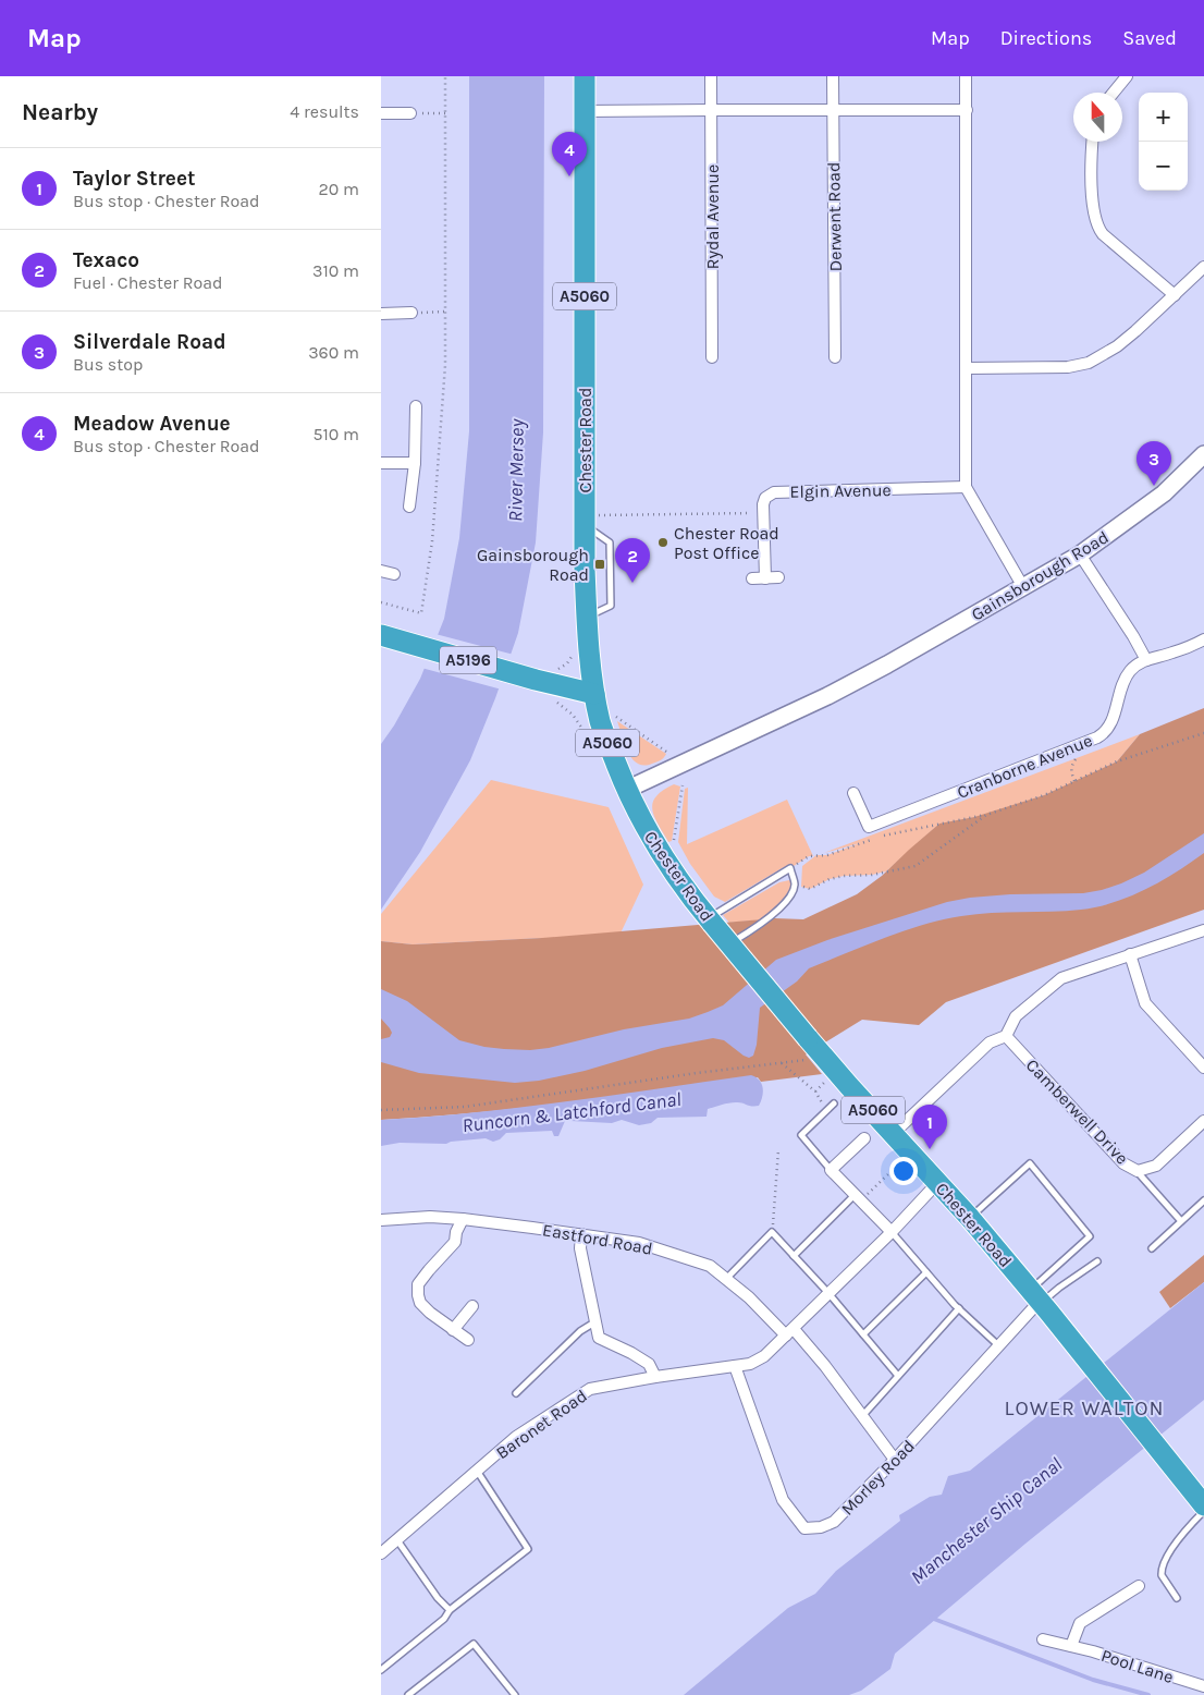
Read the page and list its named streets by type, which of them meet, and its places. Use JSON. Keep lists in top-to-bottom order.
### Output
{
  "streets": {
    "highway": ["A5060", "Chester Road", "A5196"],
    "street": [
      "Rydal Avenue",
      "Derwent Road",
      "Elgin Avenue",
      "Gainsborough Road",
      "Cranborne Avenue",
      "Camberwell Drive",
      "Eastford Road",
      "Baronet Road",
      "Morley Road",
      "Pool Lane"
    ]
  },
  "crossings": [
    ["Chester Road", "Gainsborough Road"],
    ["Chester Road", "A5196"],
    ["Chester Road", "Baronet Road"],
    ["Chester Road", "Morley Road"],
    ["Eastford Road", "Baronet Road"],
    ["Eastford Road", "Morley Road"],
    ["Baronet Road", "Morley Road"]
  ],
  "districts": ["LOWER WALTON"],
  "water": ["River Mersey", "Runcorn & Latchford Canal", "Manchester Ship Canal"],
  "places": {
    "other": ["Chester Road Post Office"],
    "transit": ["Gainsborough Road"]
  },
  "north": "top",
  "page": {
    "header": "Map",
    "nav": ["Map", "Directions", "Saved"],
    "heading": ["Nearby", "4 results"],
    "map_buttons": ["+", "−"],
    "pins": [
      "4",
      "3",
      "2",
      "1"
    ],
    "list": [
      {
        "mark": "1",
        "name": "Taylor Street",
        "note": "Bus stop · Chester Road",
        "value": "20 m"
      },
      {
        "mark": "2",
        "name": "Texaco",
        "note": "Fuel · Chester Road",
        "value": "310 m"
      },
      {
        "mark": "3",
        "name": "Silverdale Road",
        "note": "Bus stop",
        "value": "360 m"
      },
      {
        "mark": "4",
        "name": "Meadow Avenue",
        "note": "Bus stop · Chester Road",
        "value": "510 m"
      }
    ]
  }
}
